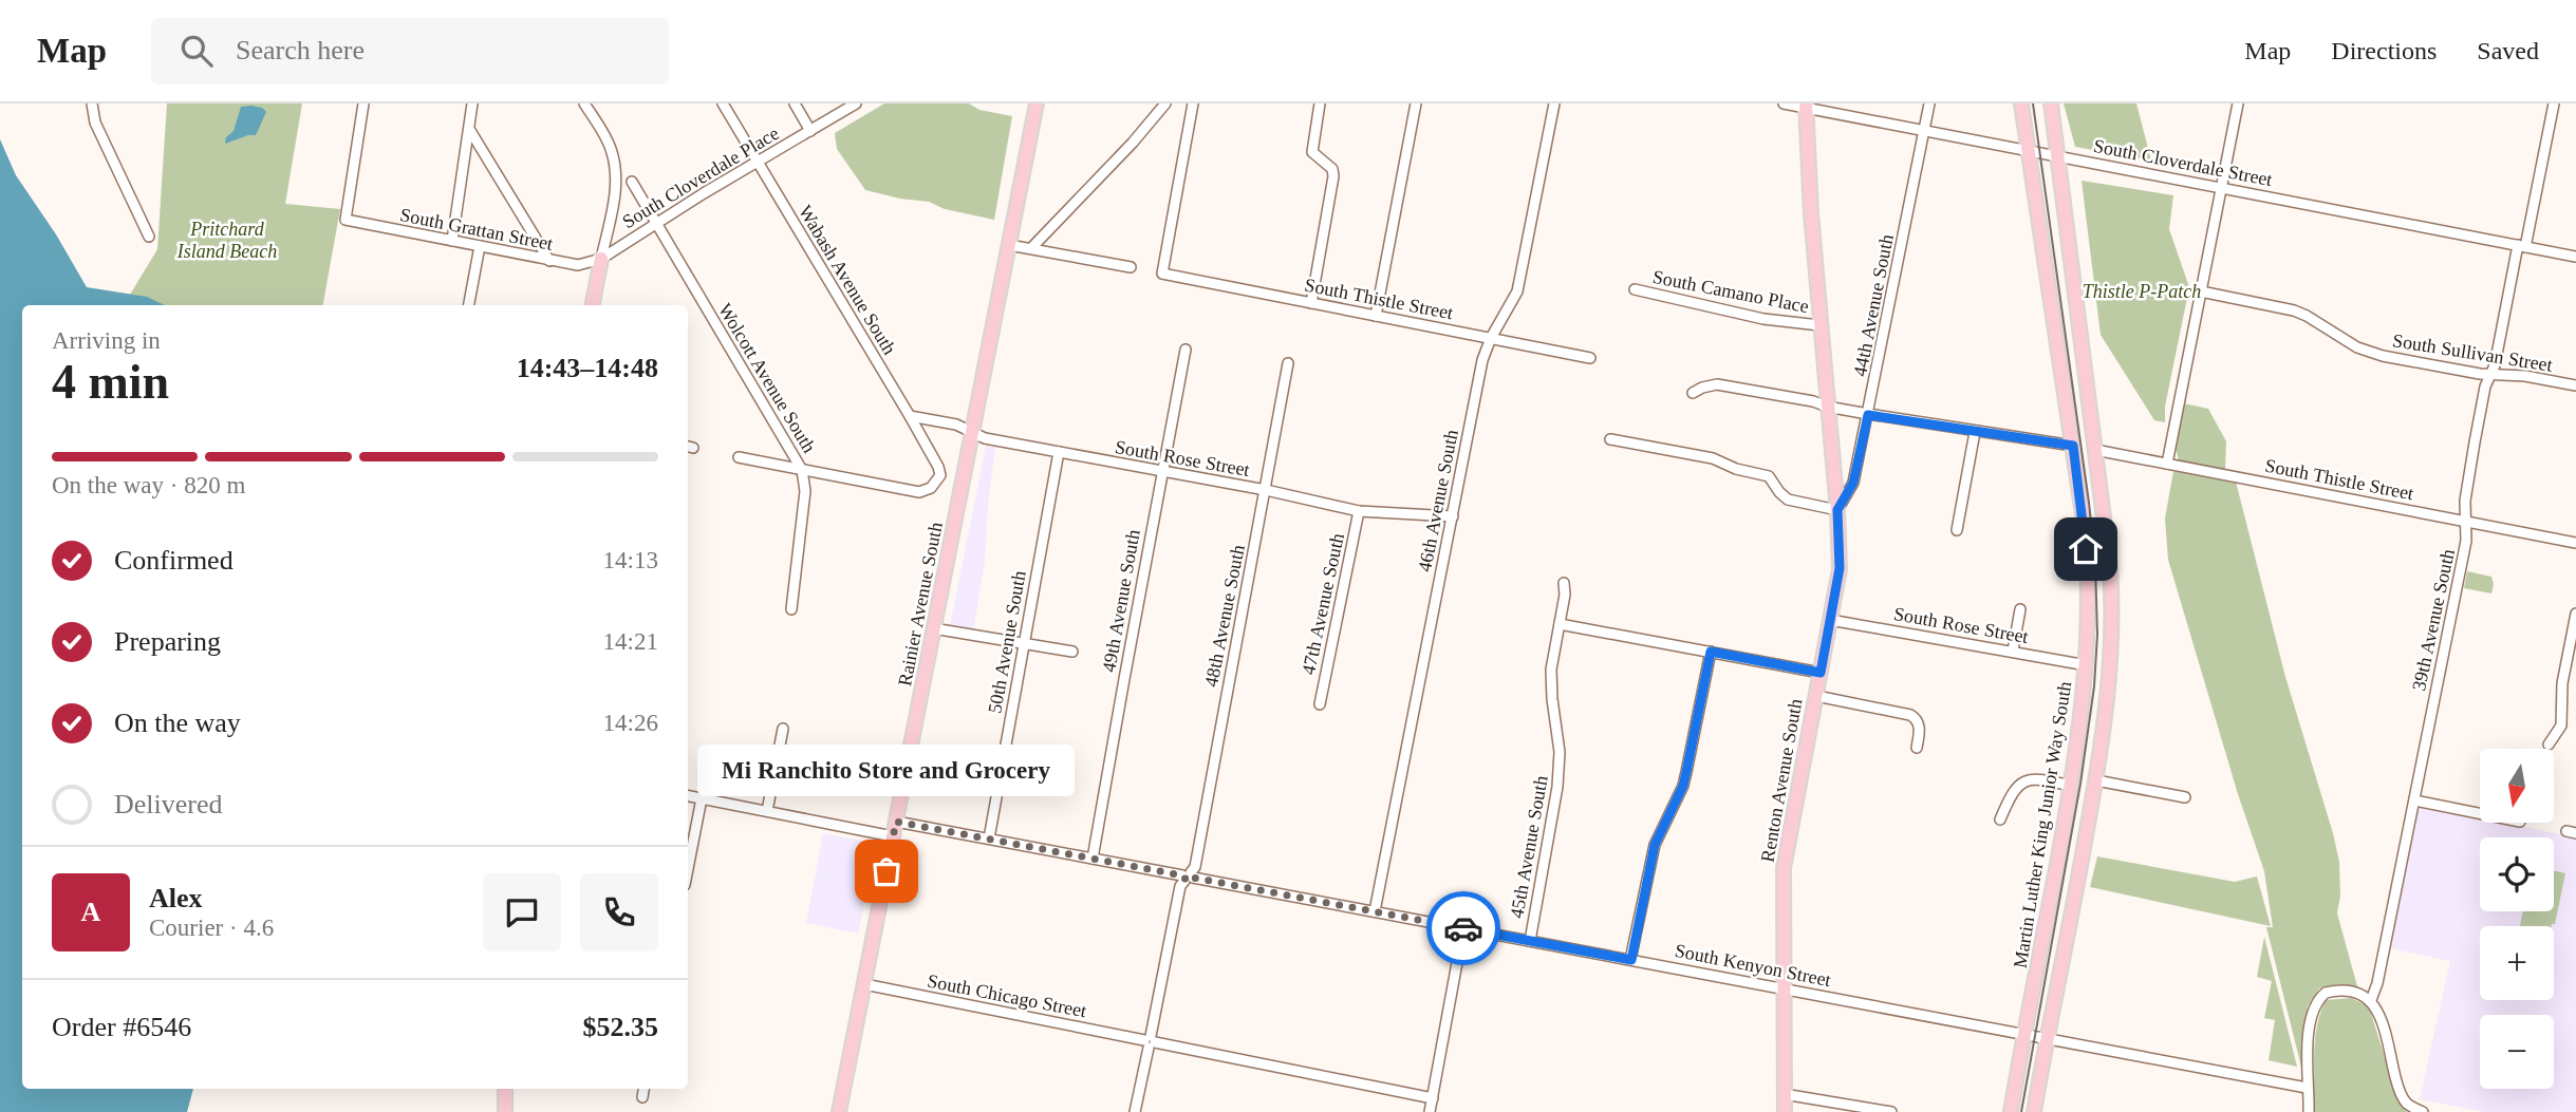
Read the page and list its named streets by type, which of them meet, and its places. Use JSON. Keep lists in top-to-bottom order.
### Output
{
  "streets": {
    "main road": ["Rainier Avenue South", "Renton Avenue South", "Martin Luther King Junior Way South"],
    "street": [
      "South Cloverdale Street",
      "South Cloverdale Place",
      "South Grattan Street",
      "Wabash Avenue South",
      "South Camano Place",
      "South Thistle Street",
      "44th Avenue South",
      "South Sullivan Street",
      "Wolcott Avenue South",
      "South Rose Street",
      "46th Avenue South",
      "49th Avenue South",
      "47th Avenue South",
      "48th Avenue South",
      "39th Avenue South",
      "50th Avenue South",
      "45th Avenue South",
      "South Kenyon Street",
      "South Chicago Street"
    ]
  },
  "crossings": [
    ["South Cloverdale Street", "44th Avenue South"],
    ["South Cloverdale Street", "39th Avenue South"],
    ["South Cloverdale Street", "Renton Avenue South"],
    ["South Cloverdale Street", "Martin Luther King Junior Way South"],
    ["South Cloverdale Place", "South Grattan Street"],
    ["South Cloverdale Place", "Wabash Avenue South"],
    ["South Cloverdale Place", "Wolcott Avenue South"],
    ["Wabash Avenue South", "Wolcott Avenue South"],
    ["Wabash Avenue South", "South Rose Street"],
    ["South Camano Place", "Renton Avenue South"],
    ["South Thistle Street", "46th Avenue South"],
    ["South Thistle Street", "39th Avenue South"],
    ["44th Avenue South", "Renton Avenue South"],
    ["South Sullivan Street", "39th Avenue South"],
    ["South Rose Street", "46th Avenue South"],
    ["South Rose Street", "49th Avenue South"],
    ["South Rose Street", "Rainier Avenue South"],
    ["South Rose Street", "47th Avenue South"],
    ["South Rose Street", "48th Avenue South"],
    ["South Rose Street", "50th Avenue South"],
    ["South Rose Street", "Renton Avenue South"],
    ["South Rose Street", "Martin Luther King Junior Way South"],
    ["46th Avenue South", "South Kenyon Street"],
    ["49th Avenue South", "South Kenyon Street"],
    ["Rainier Avenue South", "South Kenyon Street"],
    ["Rainier Avenue South", "South Chicago Street"],
    ["48th Avenue South", "South Kenyon Street"],
    ["48th Avenue South", "South Chicago Street"],
    ["50th Avenue South", "South Kenyon Street"],
    ["Renton Avenue South", "South Kenyon Street"],
    ["Martin Luther King Junior Way South", "South Kenyon Street"],
    ["45th Avenue South", "South Kenyon Street"]
  ],
  "parks": ["Pritchard Island Beach", "Thistle P-Patch"],
  "places": ["Mi Ranchito Store and Grocery"],
  "north": "bottom",
  "page": {
    "header": "Map",
    "search": "Search here",
    "nav": ["Map", "Directions", "Saved"],
    "heading": ["4 min", "Arriving in", "14:43–14:48"],
    "panel": [
      "Alex",
      "Courier · 4.6",
      "Order #6546",
      "$52.35"
    ],
    "bar": "On the way · 820 m",
    "list": [
      ["Confirmed", "14:13"],
      ["Preparing", "14:21"],
      ["On the way", "14:26"],
      "Delivered"
    ],
    "bubble": "Mi Ranchito Store and Grocery",
    "map_buttons": ["+", "−"],
    "round": "A"
  }
}
